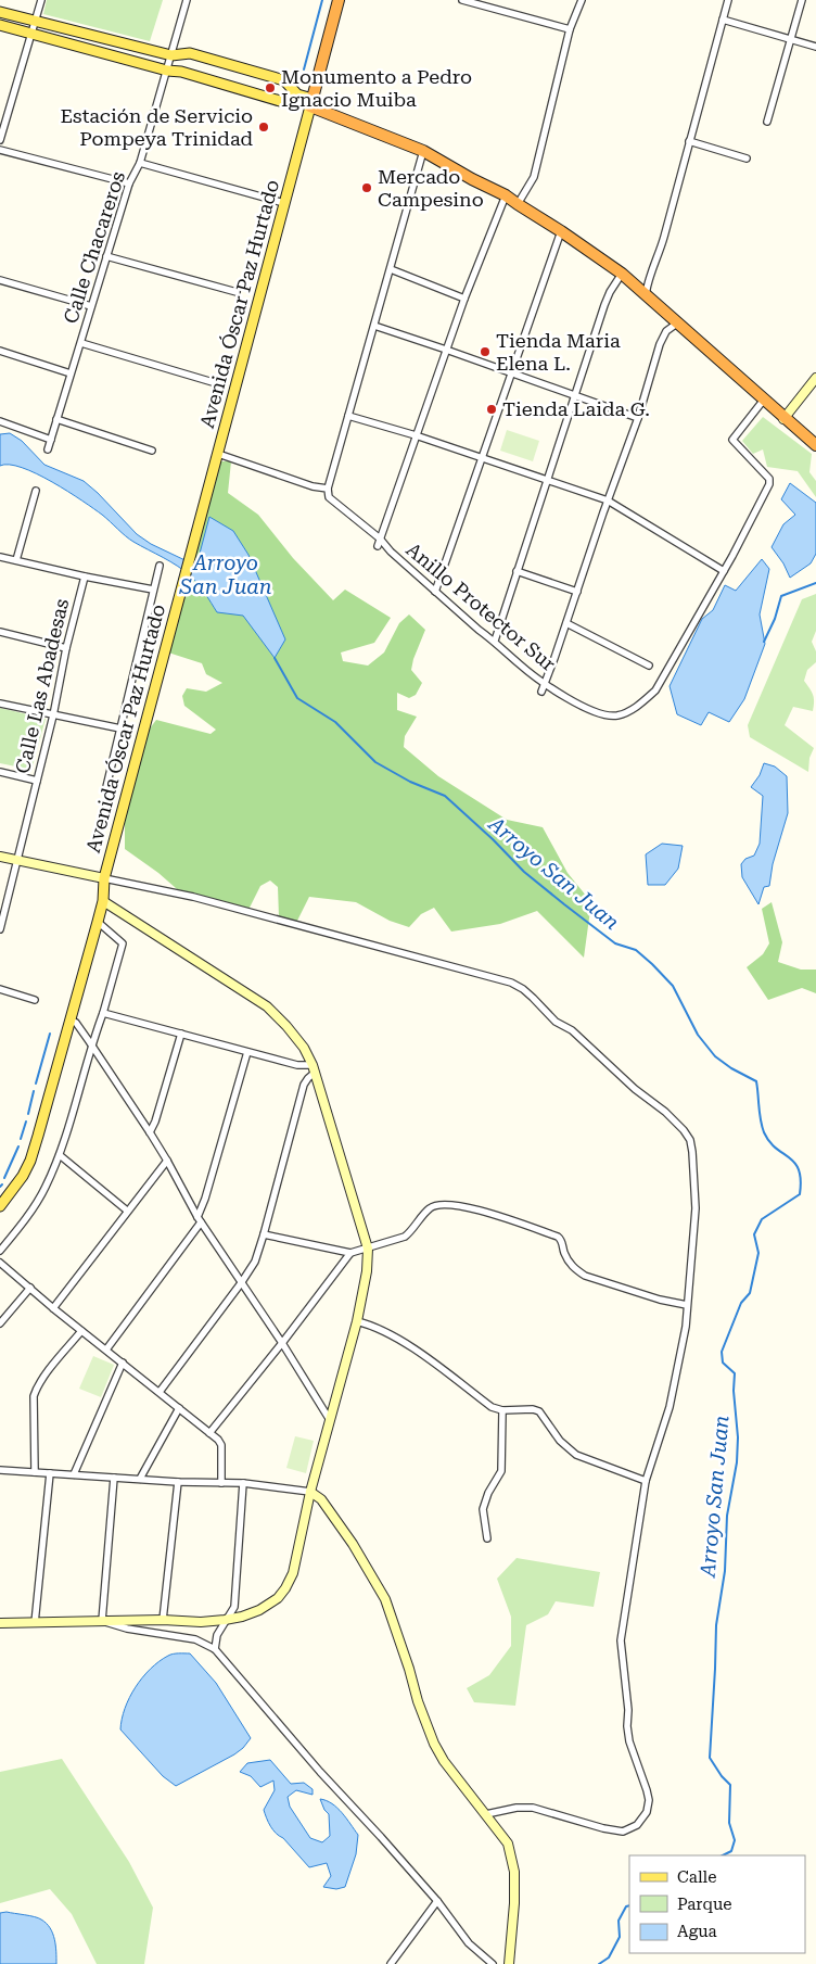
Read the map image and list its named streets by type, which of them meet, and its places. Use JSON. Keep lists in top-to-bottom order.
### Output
{
  "streets": {
    "highway": ["Avenida Óscar Paz Hurtado"],
    "street": ["Calle Chacareros", "Anillo Protector Sur", "Calle Las Abadesas"]
  },
  "water": ["Arroyo San Juan"],
  "places": [
    "Monumento a Pedro Ignacio Muiba",
    "Estación de Servicio Pompeya Trinidad",
    "Mercado Campesino",
    "Tienda Maria Elena L.",
    "Tienda Laida G."
  ],
  "legend": ["Calle", "Parque", "Agua"]
}
